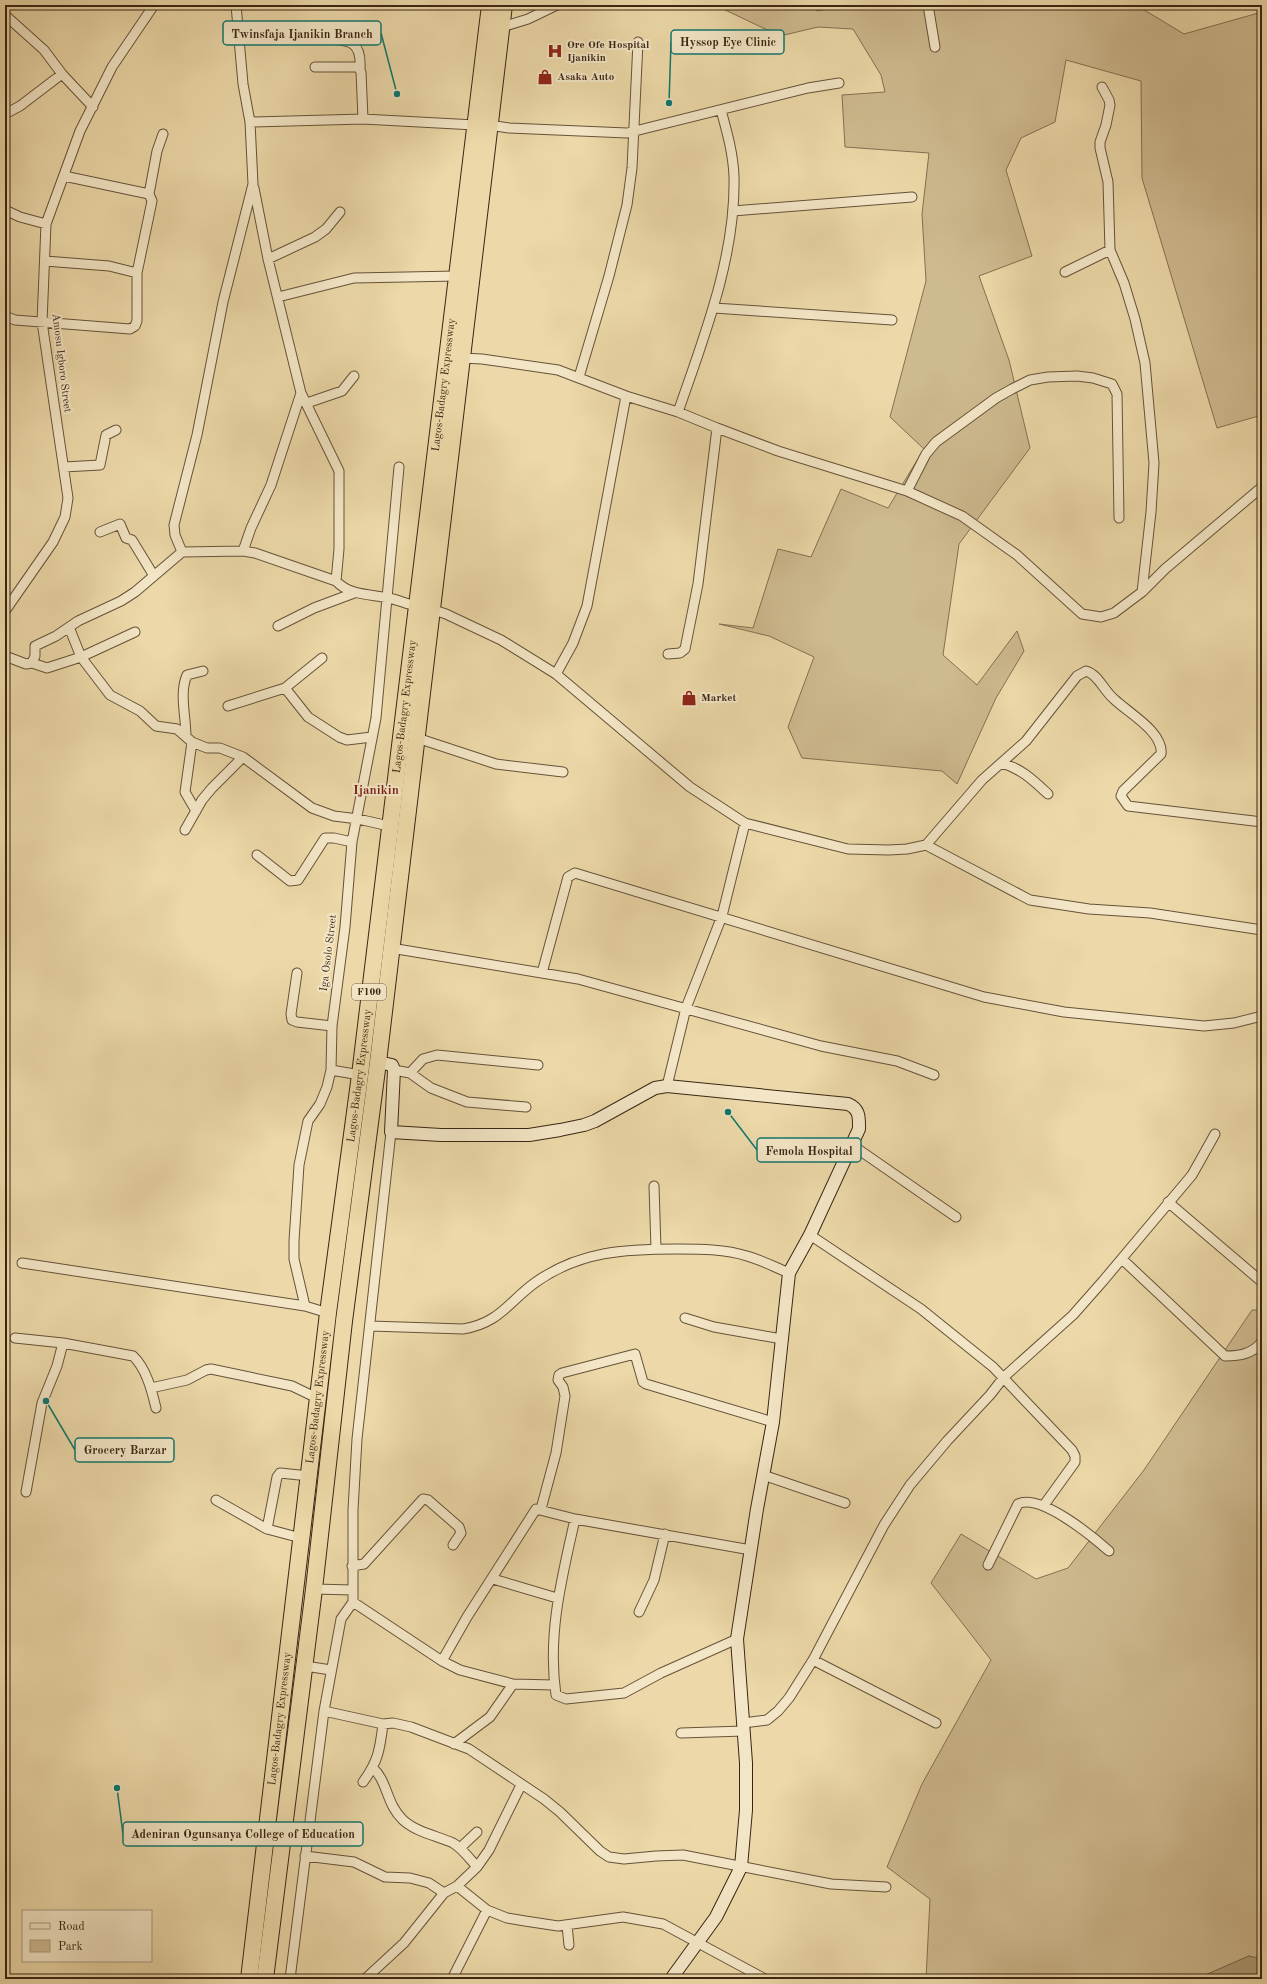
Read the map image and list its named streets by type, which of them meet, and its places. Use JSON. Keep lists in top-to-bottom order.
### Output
{
  "streets": {
    "highway": ["Lagos-Badagry Expressway", "F100"],
    "street": ["Amosu Igboro Street", "Iga Osolo Street"]
  },
  "districts": ["Ijanikin"],
  "places": {
    "hospital": ["Ore Ofe Hospital Ijanikin"],
    "shop": ["Asaka Auto", "Market"],
    "other": [
      "Twinsfaja Ijanikin Branch",
      "Hyssop Eye Clinic",
      "Femola Hospital",
      "Grocery Barzar",
      "Adeniran Ogunsanya College of Education"
    ]
  },
  "legend": ["Road", "Park"]
}
